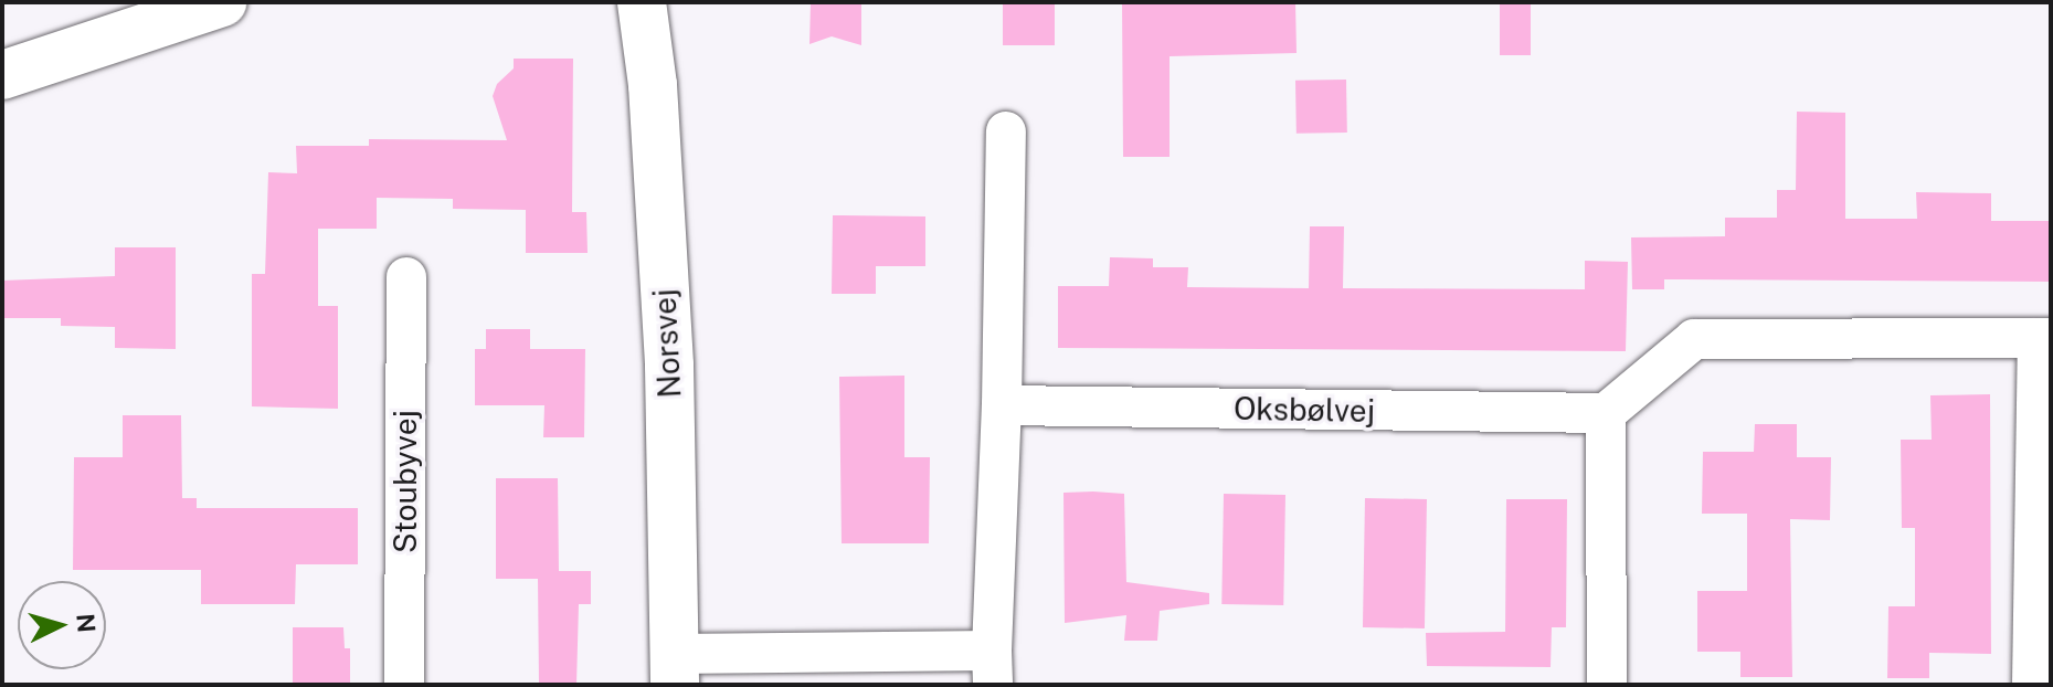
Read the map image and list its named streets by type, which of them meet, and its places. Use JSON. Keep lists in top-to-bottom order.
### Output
{
  "streets": {
    "street": ["Norsvej", "Oksbølvej", "Stoubyvej"]
  },
  "north": "right"
}
